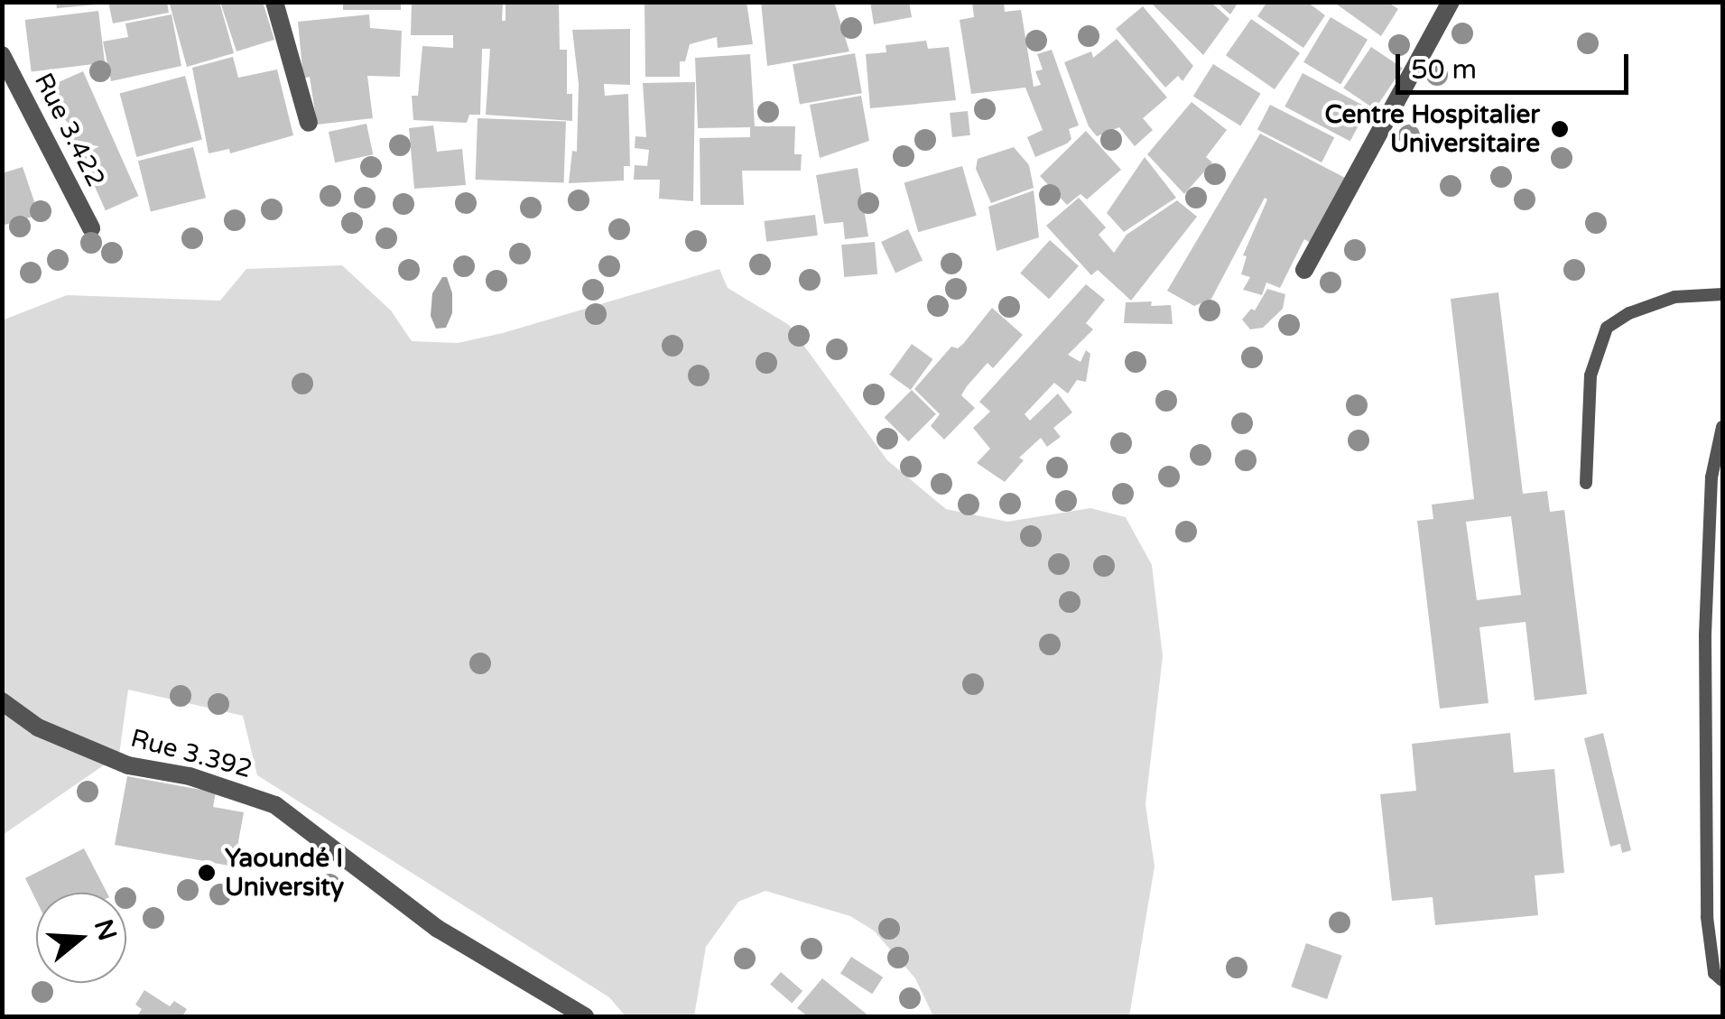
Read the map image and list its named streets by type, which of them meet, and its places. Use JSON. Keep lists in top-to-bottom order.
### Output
{
  "streets": {
    "street": ["Rue 3.422", "Rue 3.392"]
  },
  "places": ["Centre Hospitalier Universitaire", "Yaoundé I University"],
  "scale_bar": "50 m",
  "north": "right"
}
